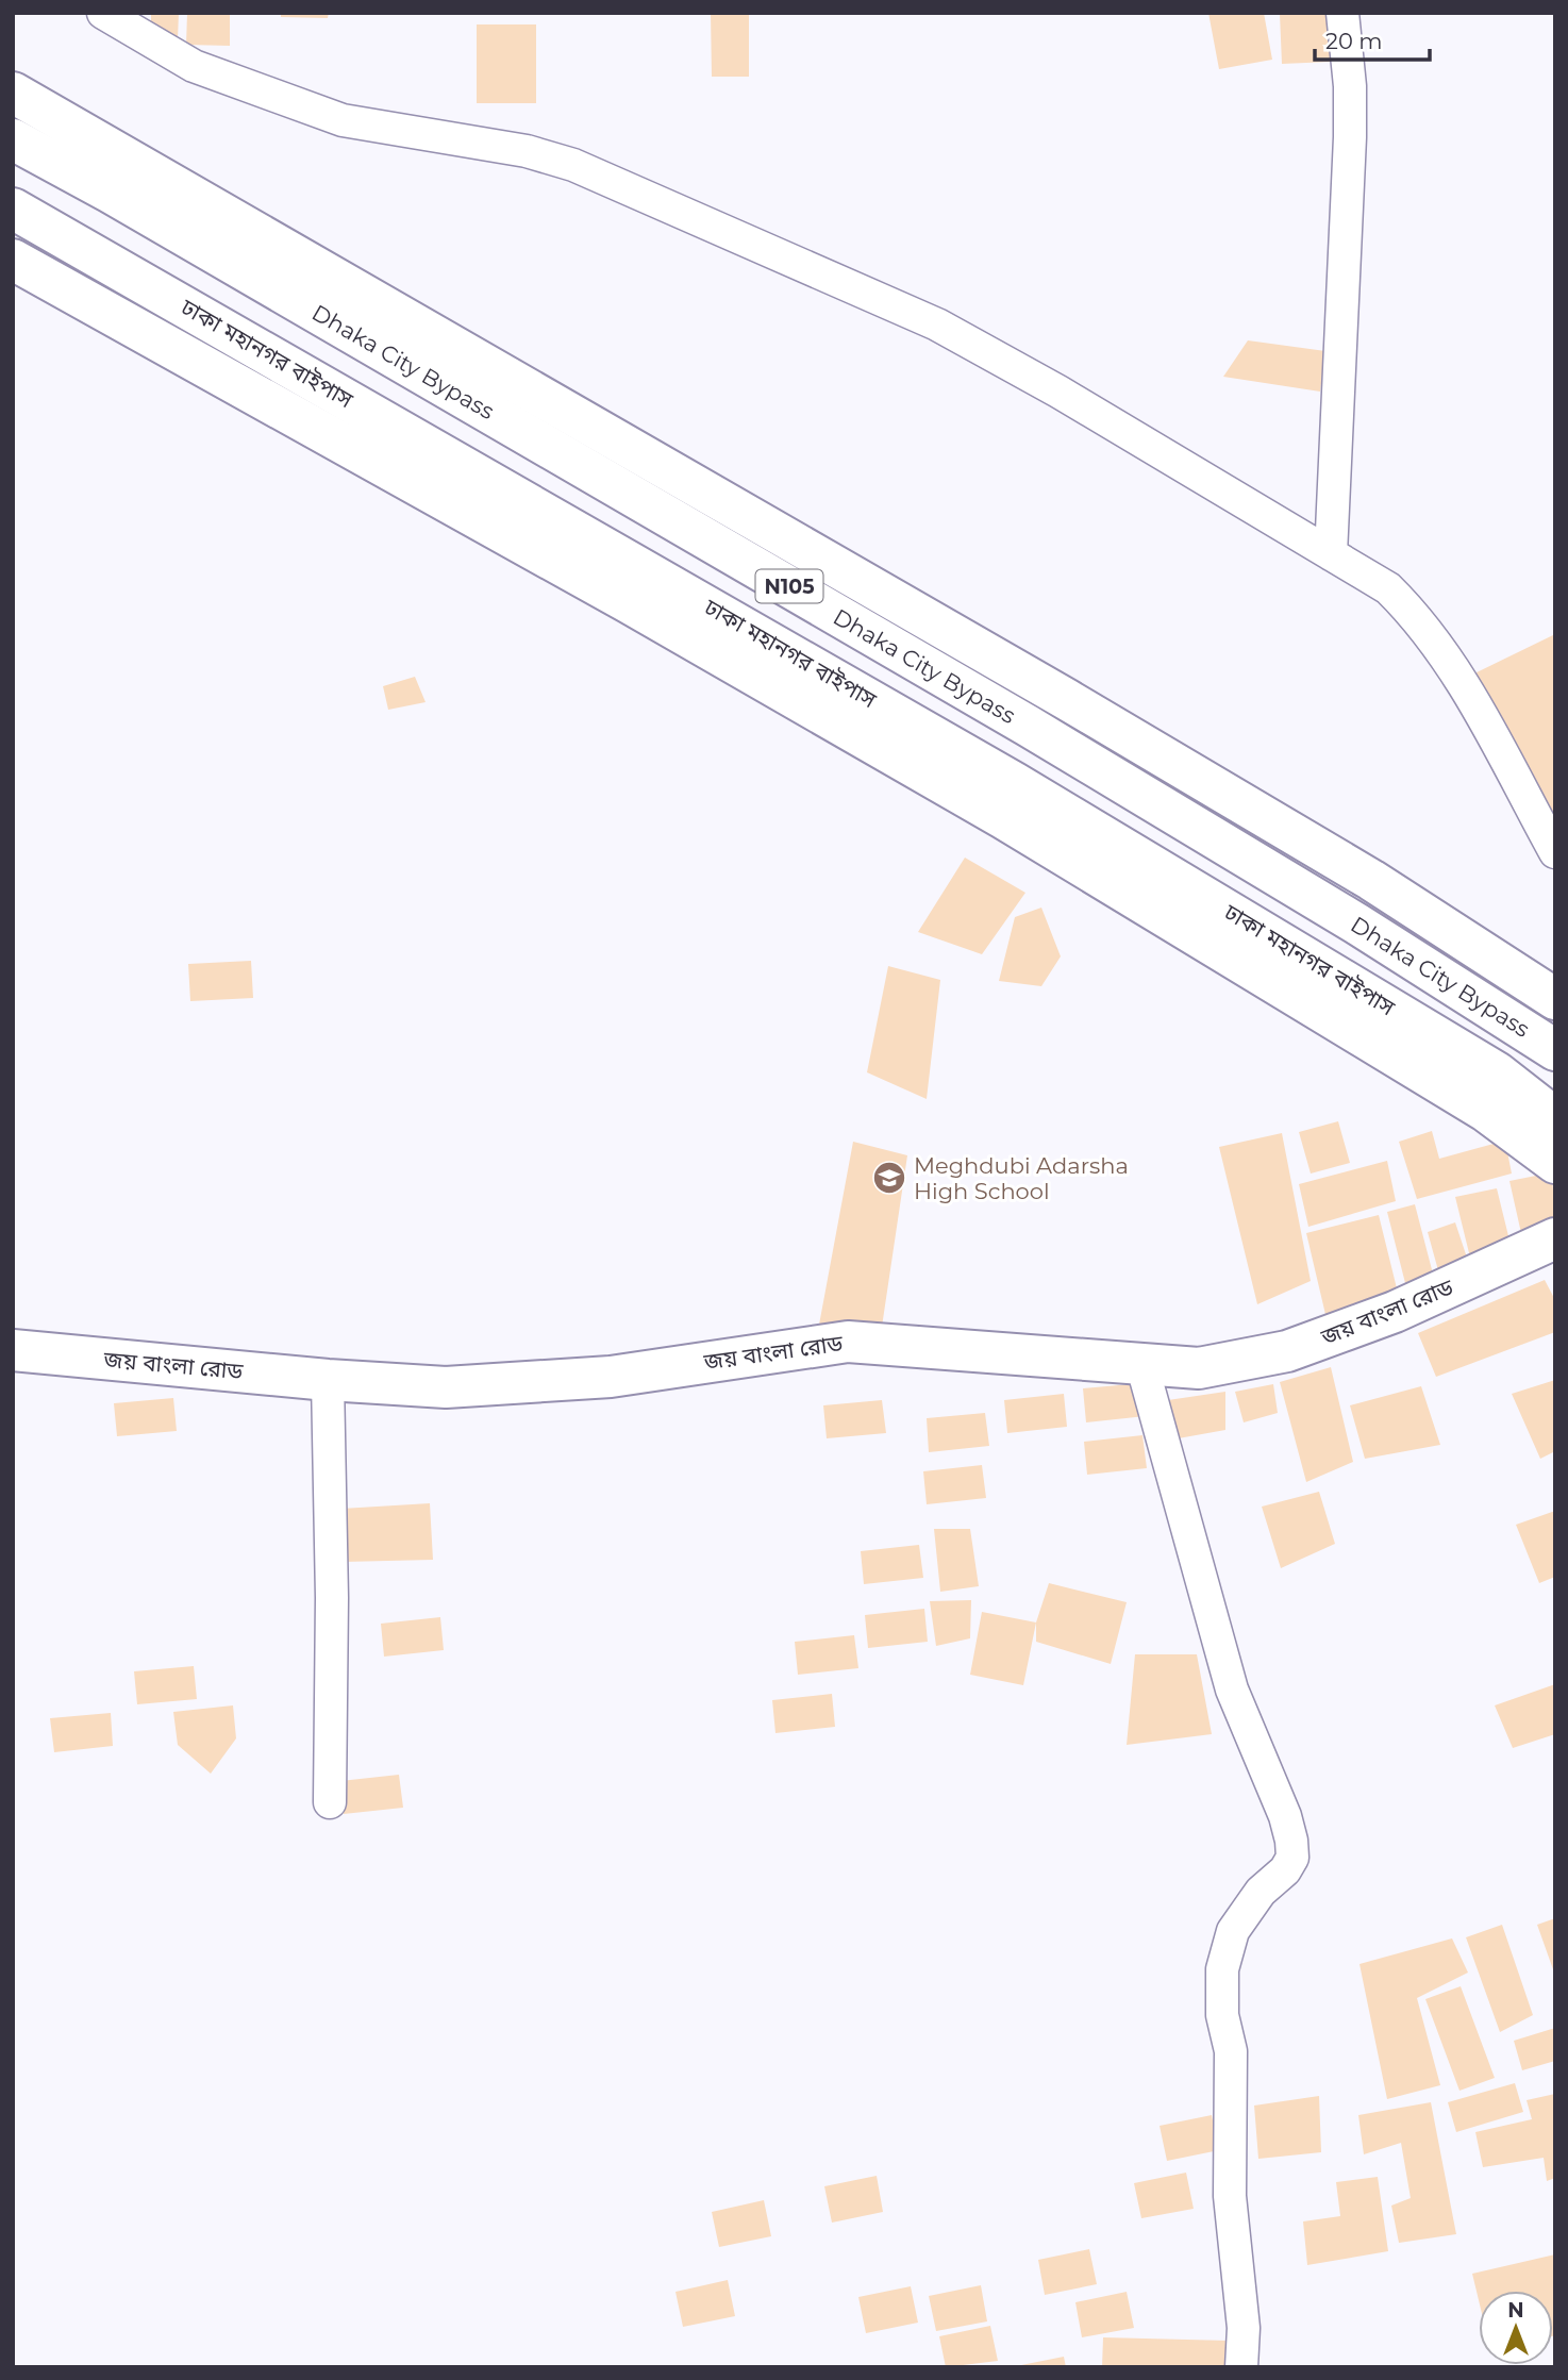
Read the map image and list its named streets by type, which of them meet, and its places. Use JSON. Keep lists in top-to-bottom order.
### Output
{
  "streets": {
    "main road": [
      "ঢাকা মহানগর বাইপাস",
      "Dhaka City Bypass",
      "N105",
      "জয় বাংলা রোড"
    ]
  },
  "places": {
    "school or university": ["Meghdubi Adarsha High School"]
  },
  "scale_bar": "20 m",
  "north": "top"
}
